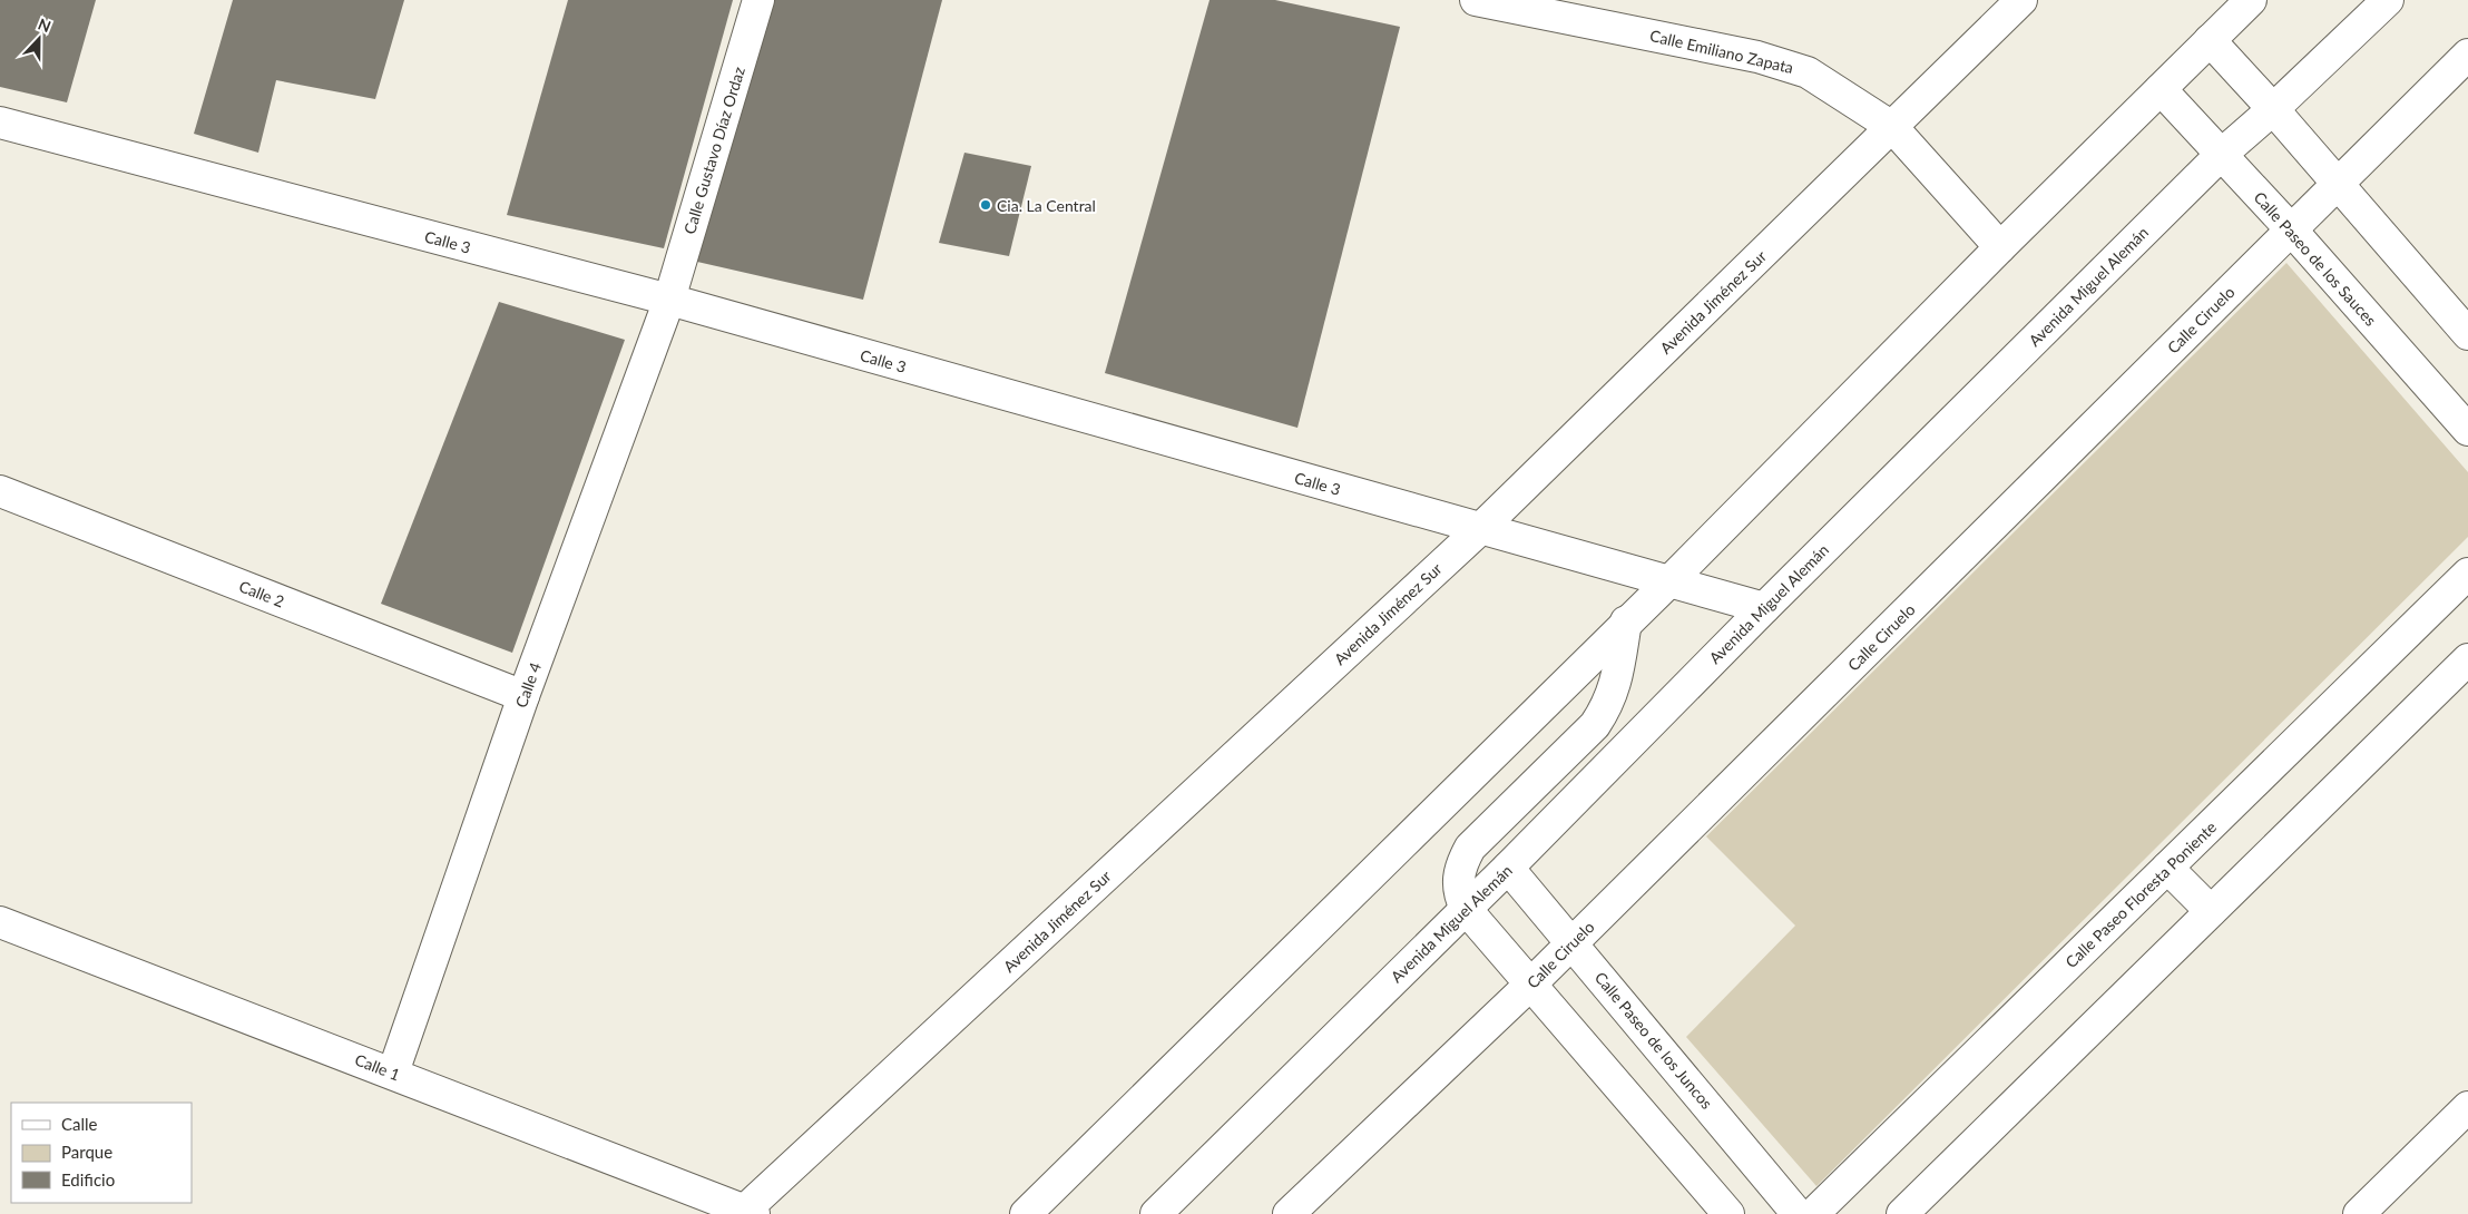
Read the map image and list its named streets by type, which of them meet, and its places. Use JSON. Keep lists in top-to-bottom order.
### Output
{
  "streets": {
    "street": [
      "Calle Emiliano Zapata",
      "Calle Gustavo Díaz Ordaz",
      "Calle 3",
      "Calle Paseo de los Sauces",
      "Avenida Miguel Alemán",
      "Avenida Jiménez Sur",
      "Calle Ciruelo",
      "Calle 2",
      "Calle 4",
      "Calle Paseo Floresta Poniente",
      "Calle Paseo de los Juncos",
      "Calle 1"
    ]
  },
  "crossings": [
    ["Calle Emiliano Zapata", "Avenida Jiménez Sur"],
    ["Calle Gustavo Díaz Ordaz", "Calle 3"],
    ["Calle Gustavo Díaz Ordaz", "Calle 4"],
    ["Calle 3", "Avenida Miguel Alemán"],
    ["Calle 3", "Avenida Jiménez Sur"],
    ["Calle 3", "Calle 4"],
    ["Calle Paseo de los Sauces", "Avenida Miguel Alemán"],
    ["Calle Paseo de los Sauces", "Calle Ciruelo"],
    ["Avenida Miguel Alemán", "Calle Paseo de los Juncos"],
    ["Avenida Jiménez Sur", "Calle 1"],
    ["Calle Ciruelo", "Calle Paseo de los Juncos"],
    ["Calle 2", "Calle 4"],
    ["Calle 4", "Calle 1"]
  ],
  "places": ["Cia. La Central"],
  "legend": ["Calle", "Parque", "Edificio"],
  "north": "top"
}
